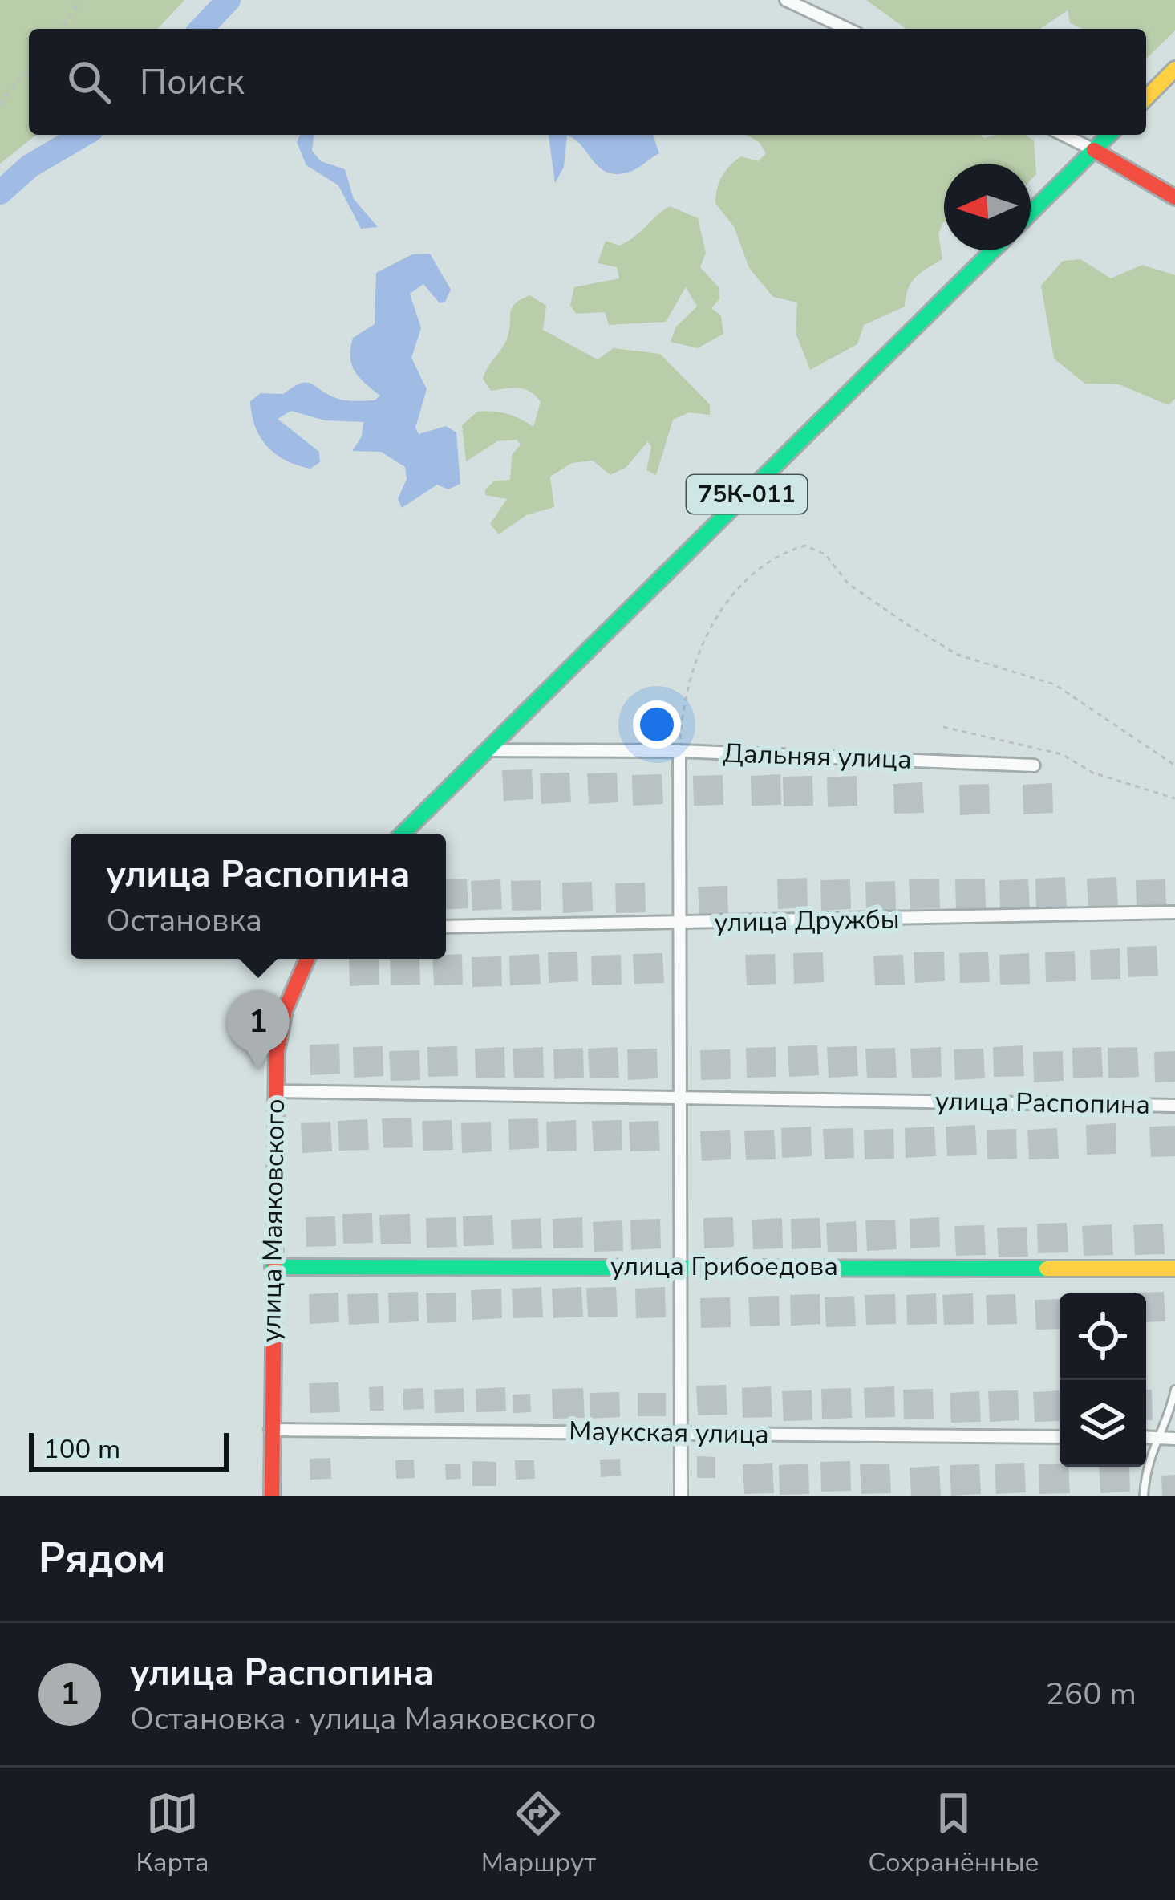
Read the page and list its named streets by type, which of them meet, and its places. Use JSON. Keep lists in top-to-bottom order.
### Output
{
  "streets": {
    "main road": ["75К-011", "улица Маяковского", "улица Грибоедова"],
    "street": [
      "Дальняя улица",
      "улица Дружбы",
      "улица Распопина",
      "Маукская улица"
    ]
  },
  "crossings": [
    ["75К-011", "Дальняя улица"],
    ["улица Распопина", "улица Маяковского"],
    ["улица Маяковского", "улица Грибоедова"],
    ["улица Маяковского", "Маукская улица"]
  ],
  "scale_bar": "100 m",
  "north": "left",
  "page": {
    "search": "Поиск",
    "popup": ["улица Распопина", "Остановка"],
    "pins": "1",
    "scale": "100 m",
    "heading": "Рядом",
    "list": [
      {
        "mark": "1",
        "name": "улица Распопина",
        "note": "Остановка · улица Маяковского",
        "value": "260 m"
      }
    ],
    "nav": ["Карта", "Маршрут", "Сохранённые"]
  }
}
